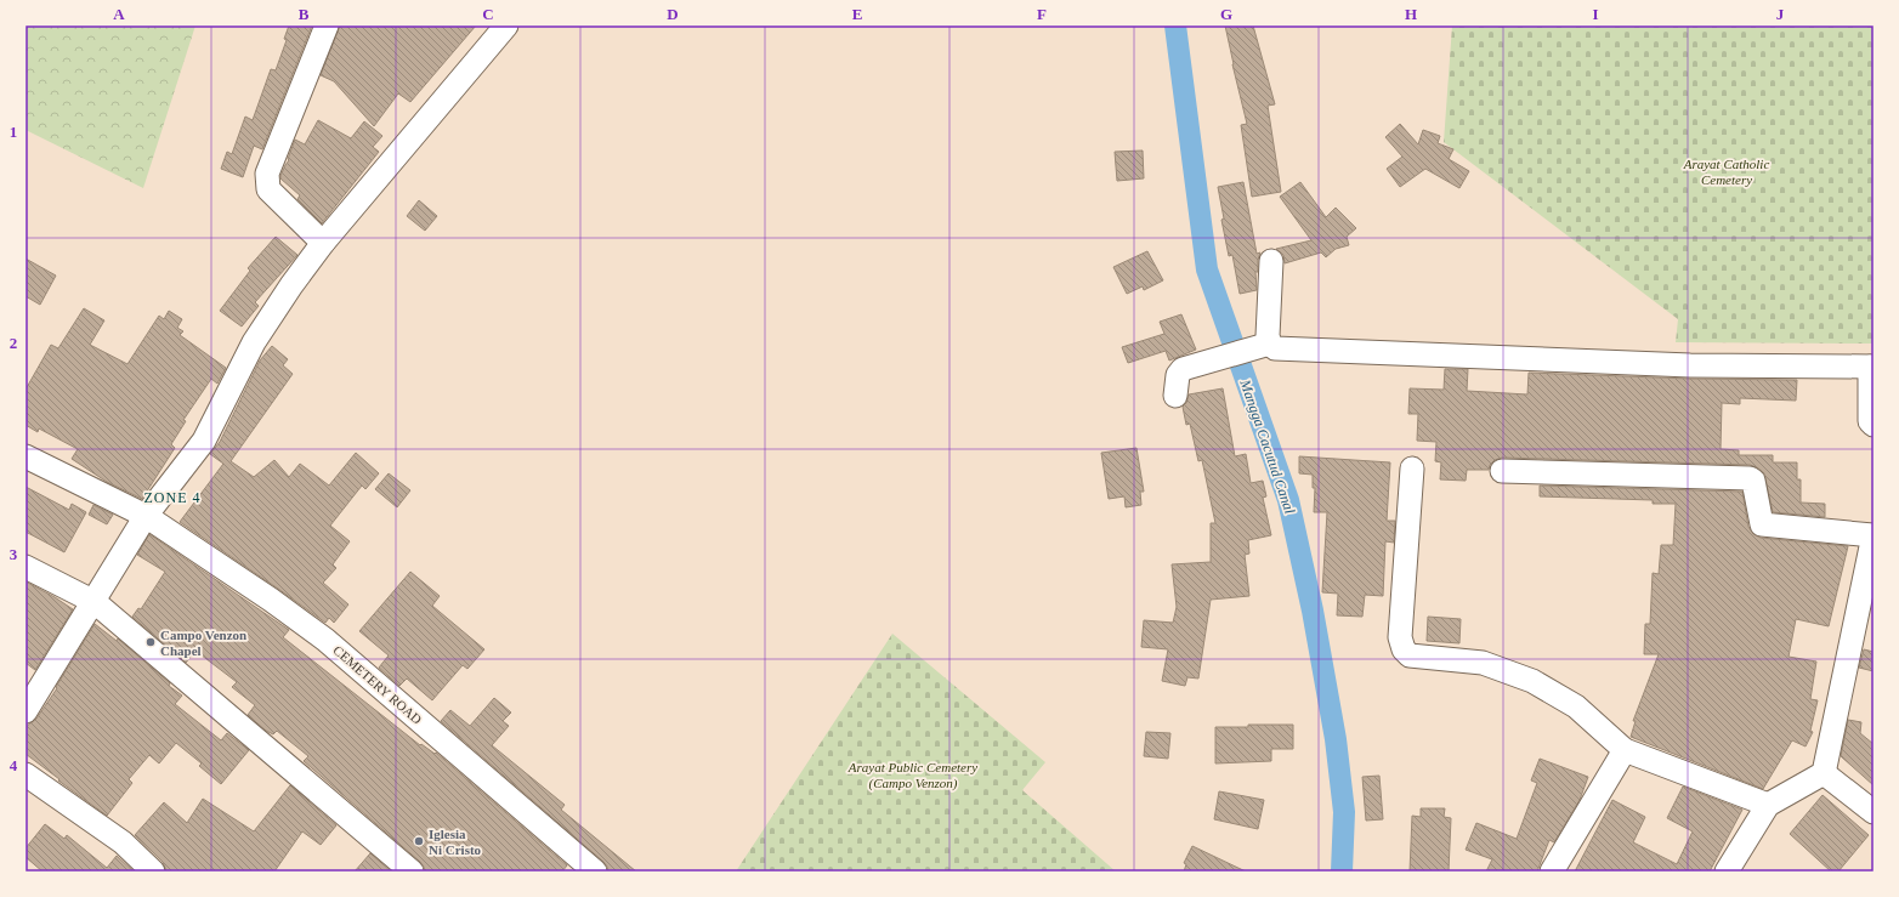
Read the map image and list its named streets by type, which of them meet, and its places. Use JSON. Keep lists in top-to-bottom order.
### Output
{
  "streets": {
    "street": ["CEMETERY ROAD"]
  },
  "districts": ["ZONE 4"],
  "water": ["Mangga Cacutud Canal"],
  "parks": ["Arayat Catholic Cemetery", "Arayat Public Cemetery (Campo Venzon)"],
  "places": ["Campo Venzon Chapel", "Iglesia Ni Cristo"],
  "grid": {
    "columns": [
      "A",
      "B",
      "C",
      "D",
      "E",
      "F",
      "G",
      "H",
      "I",
      "J"
    ],
    "rows": [
      "1",
      "2",
      "3",
      "4"
    ]
  }
}
